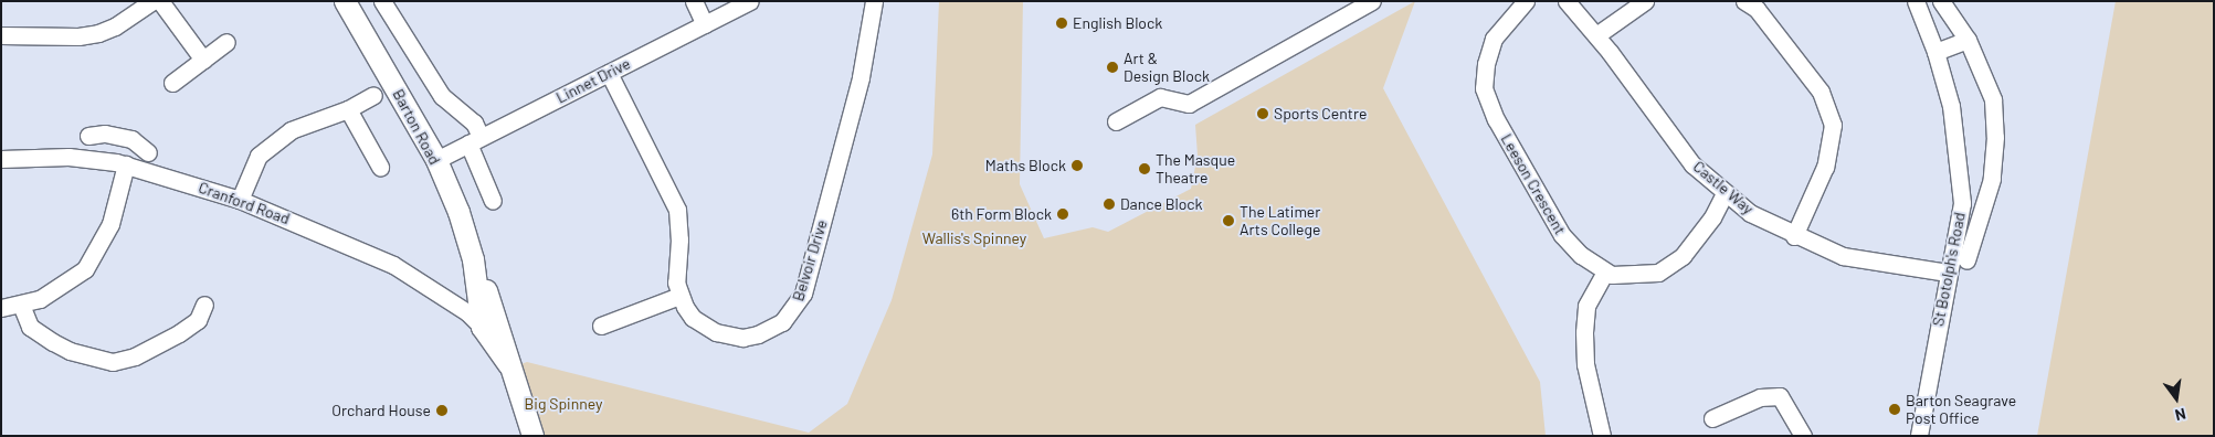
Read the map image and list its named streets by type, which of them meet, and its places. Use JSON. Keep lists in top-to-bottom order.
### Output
{
  "streets": {
    "main road": ["Barton Road"],
    "street": [
      "Linnet Drive",
      "Leeson Crescent",
      "Castle Way",
      "Cranford Road",
      "Belvoir Drive",
      "St Botolph's Road"
    ]
  },
  "crossings": [
    ["Linnet Drive", "Barton Road"],
    ["Linnet Drive", "Belvoir Drive"],
    ["Barton Road", "Cranford Road"],
    ["Leeson Crescent", "Castle Way"],
    ["Castle Way", "St Botolph's Road"]
  ],
  "parks": ["Wallis's Spinney", "Big Spinney"],
  "places": [
    "English Block",
    "Art & Design Block",
    "Sports Centre",
    "Maths Block",
    "The Masque Theatre",
    "Dance Block",
    "6th Form Block",
    "The Latimer Arts College",
    "Barton Seagrave Post Office",
    "Orchard House"
  ],
  "north": "bottom"
}
